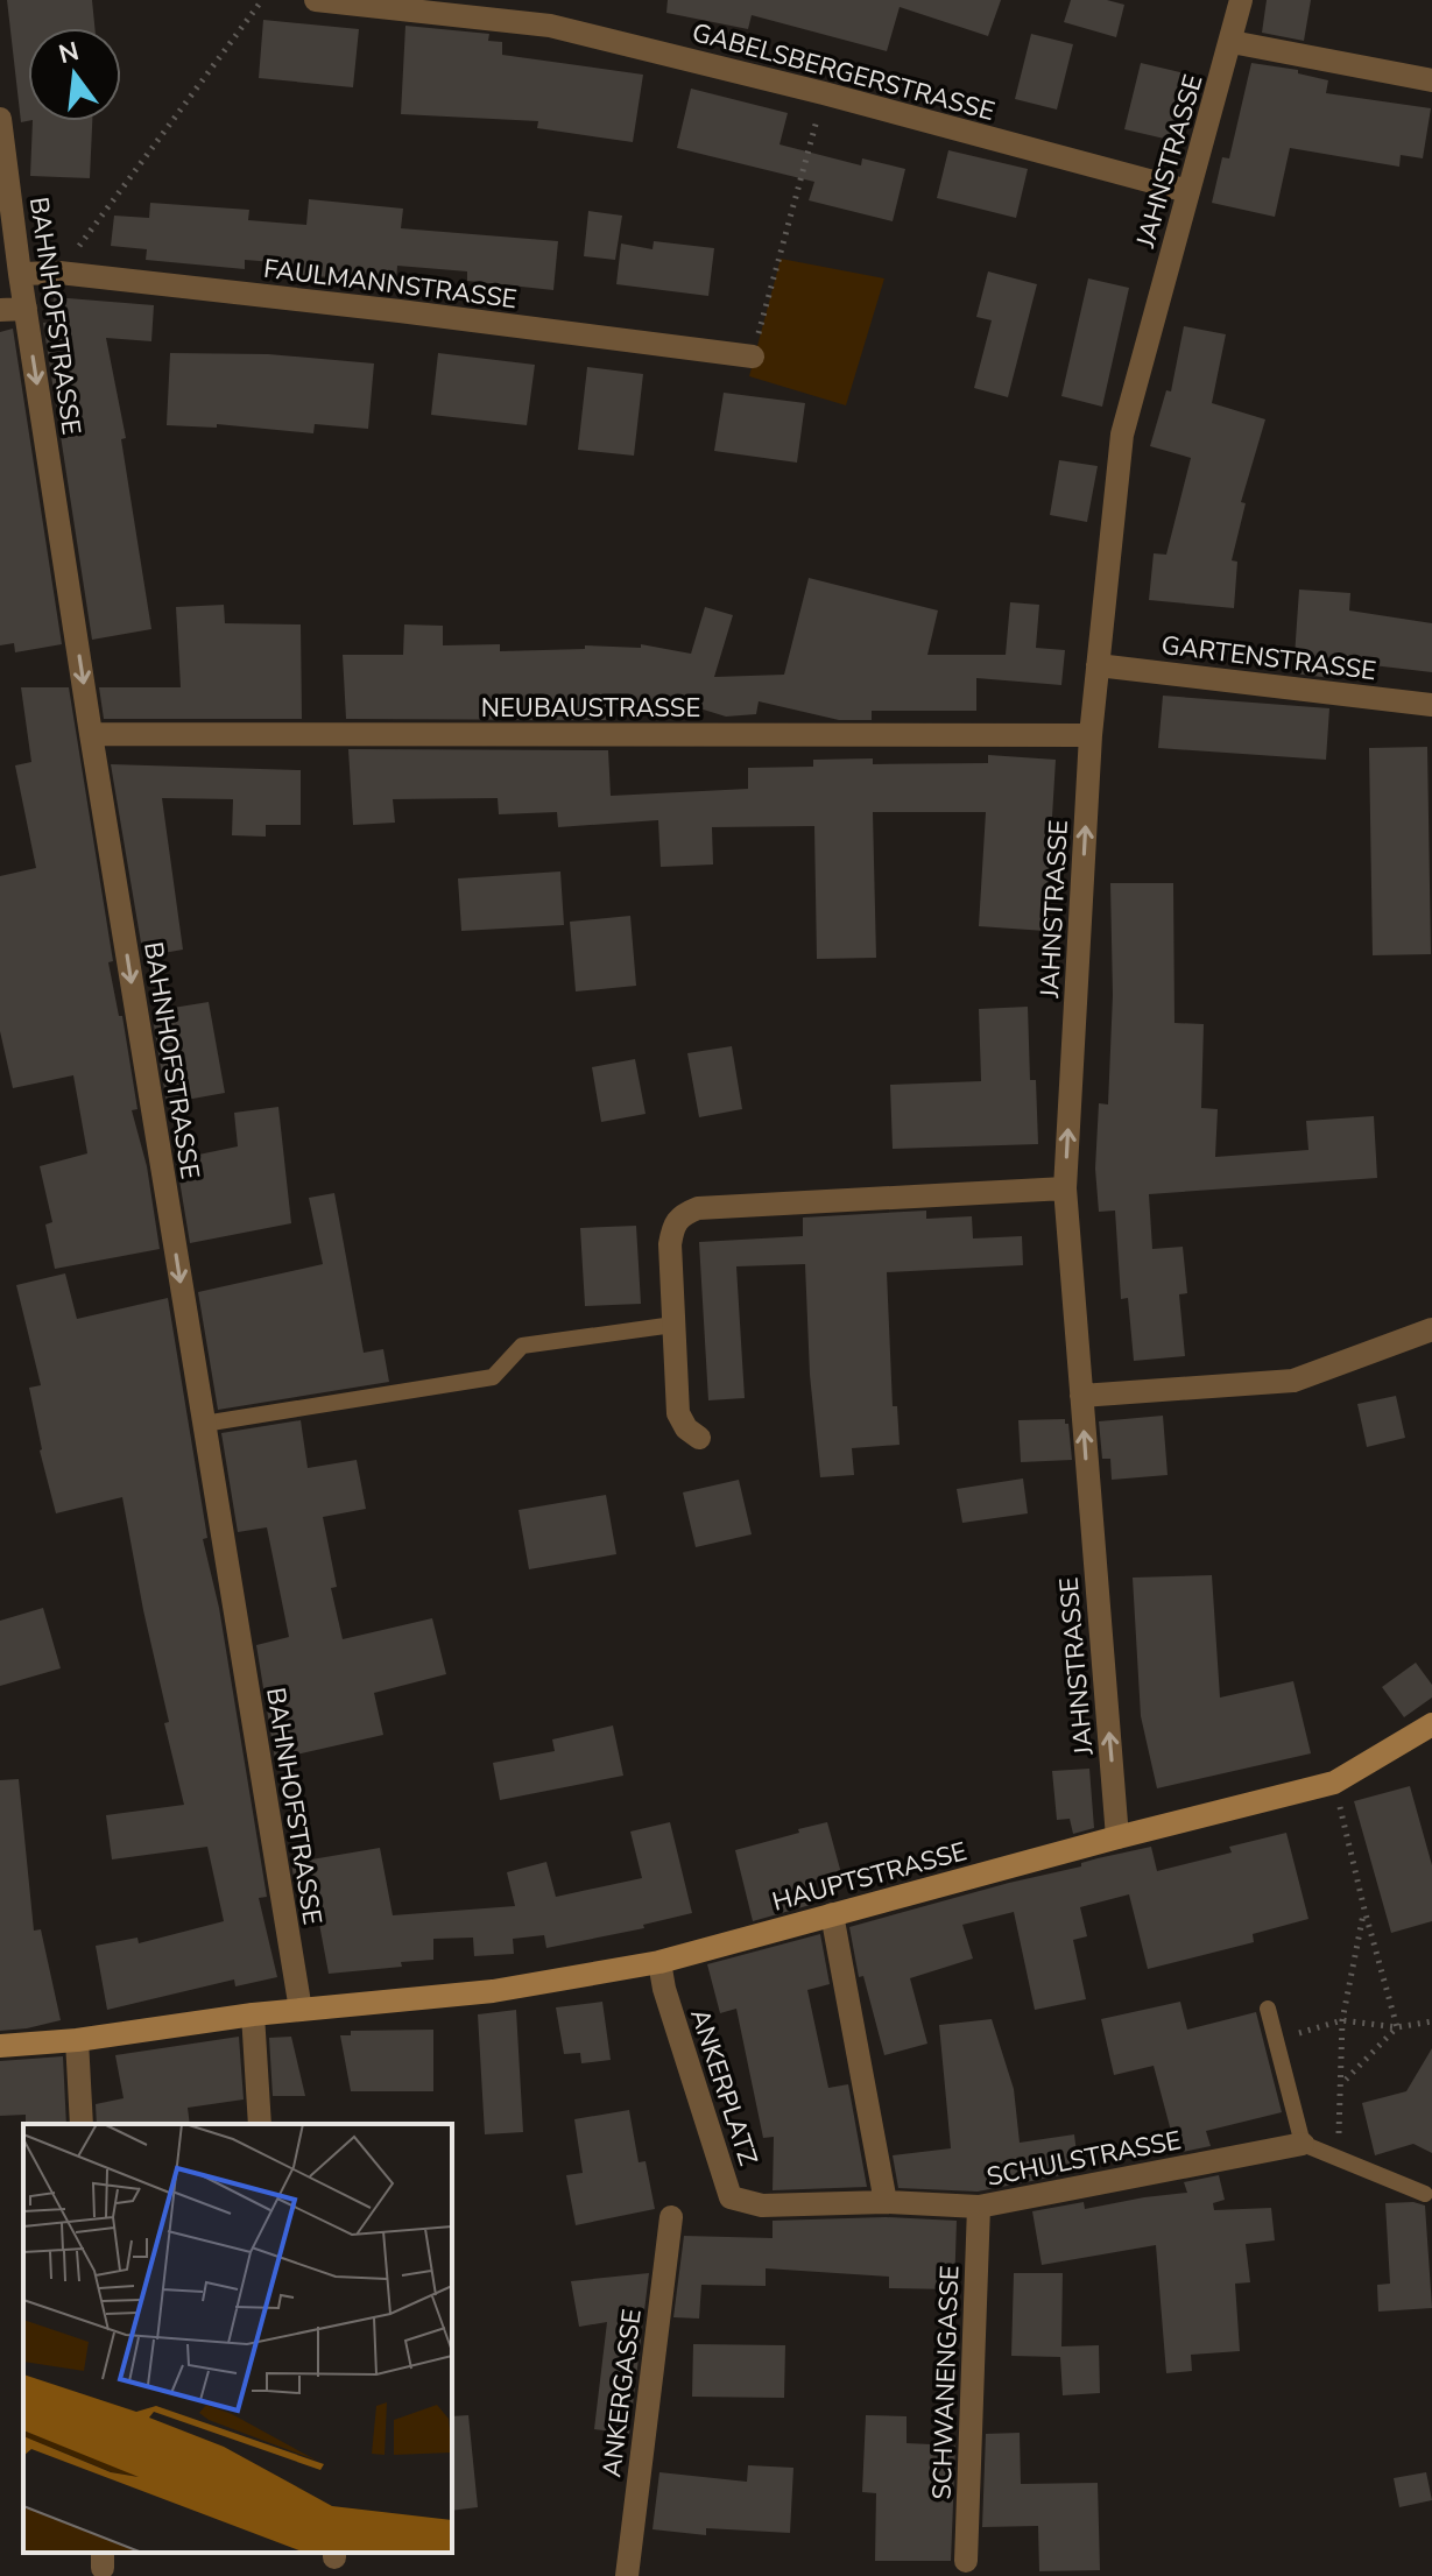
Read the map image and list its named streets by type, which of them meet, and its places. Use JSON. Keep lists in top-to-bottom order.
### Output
{
  "streets": {
    "street": [
      "GABELSBERGERSTRASSE",
      "JAHNSTRASSE",
      "FAULMANNSTRASSE",
      "BAHNHOFSTRASSE",
      "GARTENSTRASSE",
      "NEUBAUSTRASSE",
      "HAUPTSTRASSE",
      "ANKERPLATZ",
      "SCHULSTRASSE",
      "SCHWANENGASSE",
      "ANKERGASSE"
    ]
  },
  "crossings": [
    ["GABELSBERGERSTRASSE", "JAHNSTRASSE"],
    ["JAHNSTRASSE", "GARTENSTRASSE"],
    ["JAHNSTRASSE", "NEUBAUSTRASSE"],
    ["JAHNSTRASSE", "HAUPTSTRASSE"],
    ["FAULMANNSTRASSE", "BAHNHOFSTRASSE"],
    ["BAHNHOFSTRASSE", "NEUBAUSTRASSE"],
    ["BAHNHOFSTRASSE", "HAUPTSTRASSE"],
    ["HAUPTSTRASSE", "ANKERPLATZ"],
    ["ANKERPLATZ", "SCHULSTRASSE"],
    ["SCHULSTRASSE", "SCHWANENGASSE"]
  ],
  "one_way": ["JAHNSTRASSE", "BAHNHOFSTRASSE"],
  "north": "top"
}
